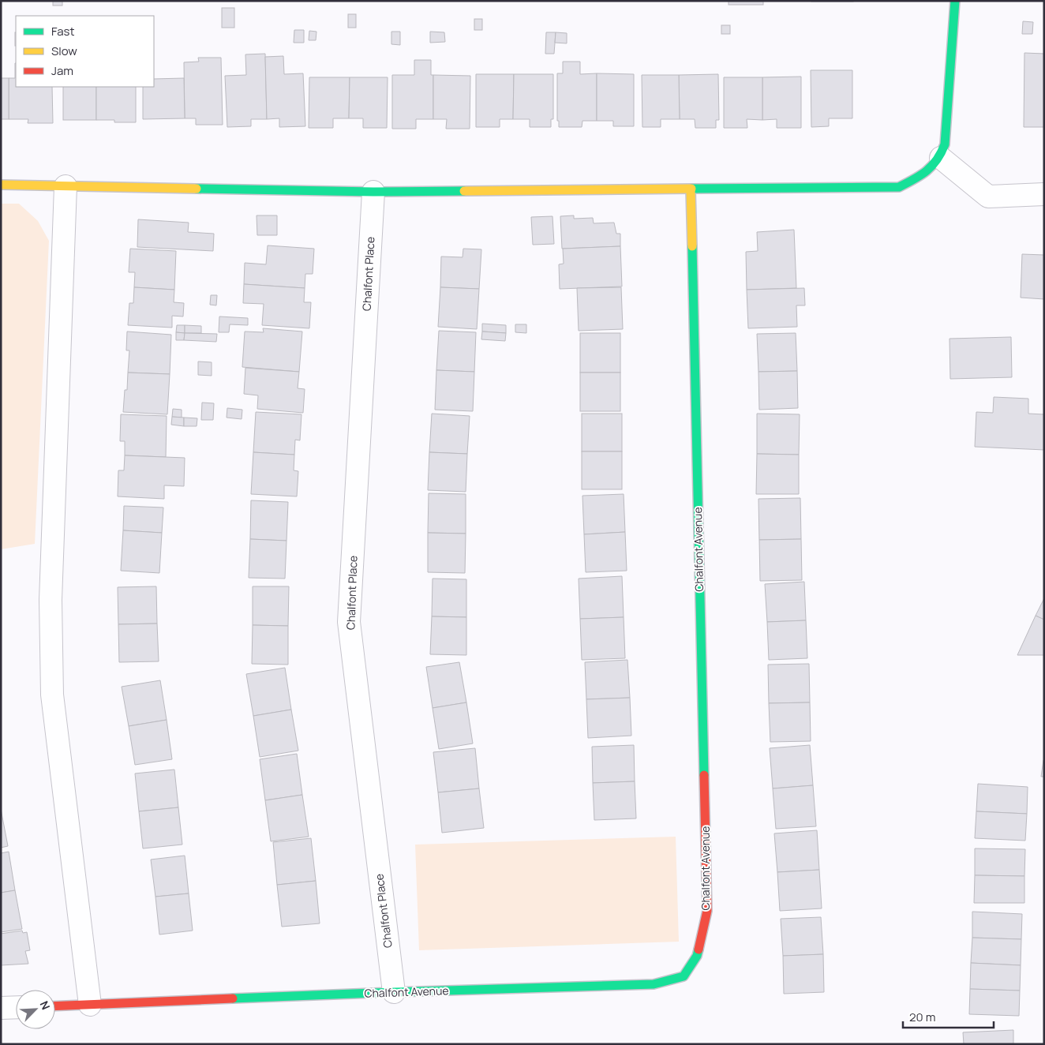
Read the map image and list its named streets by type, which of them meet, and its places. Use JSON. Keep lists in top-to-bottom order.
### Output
{
  "streets": {
    "street": ["Chalfont Place", "Chalfont Avenue"]
  },
  "crossings": [
    ["Chalfont Place", "Chalfont Avenue"]
  ],
  "legend": ["Fast", "Slow", "Jam"],
  "scale_bar": "20 m",
  "north": "top right"
}
